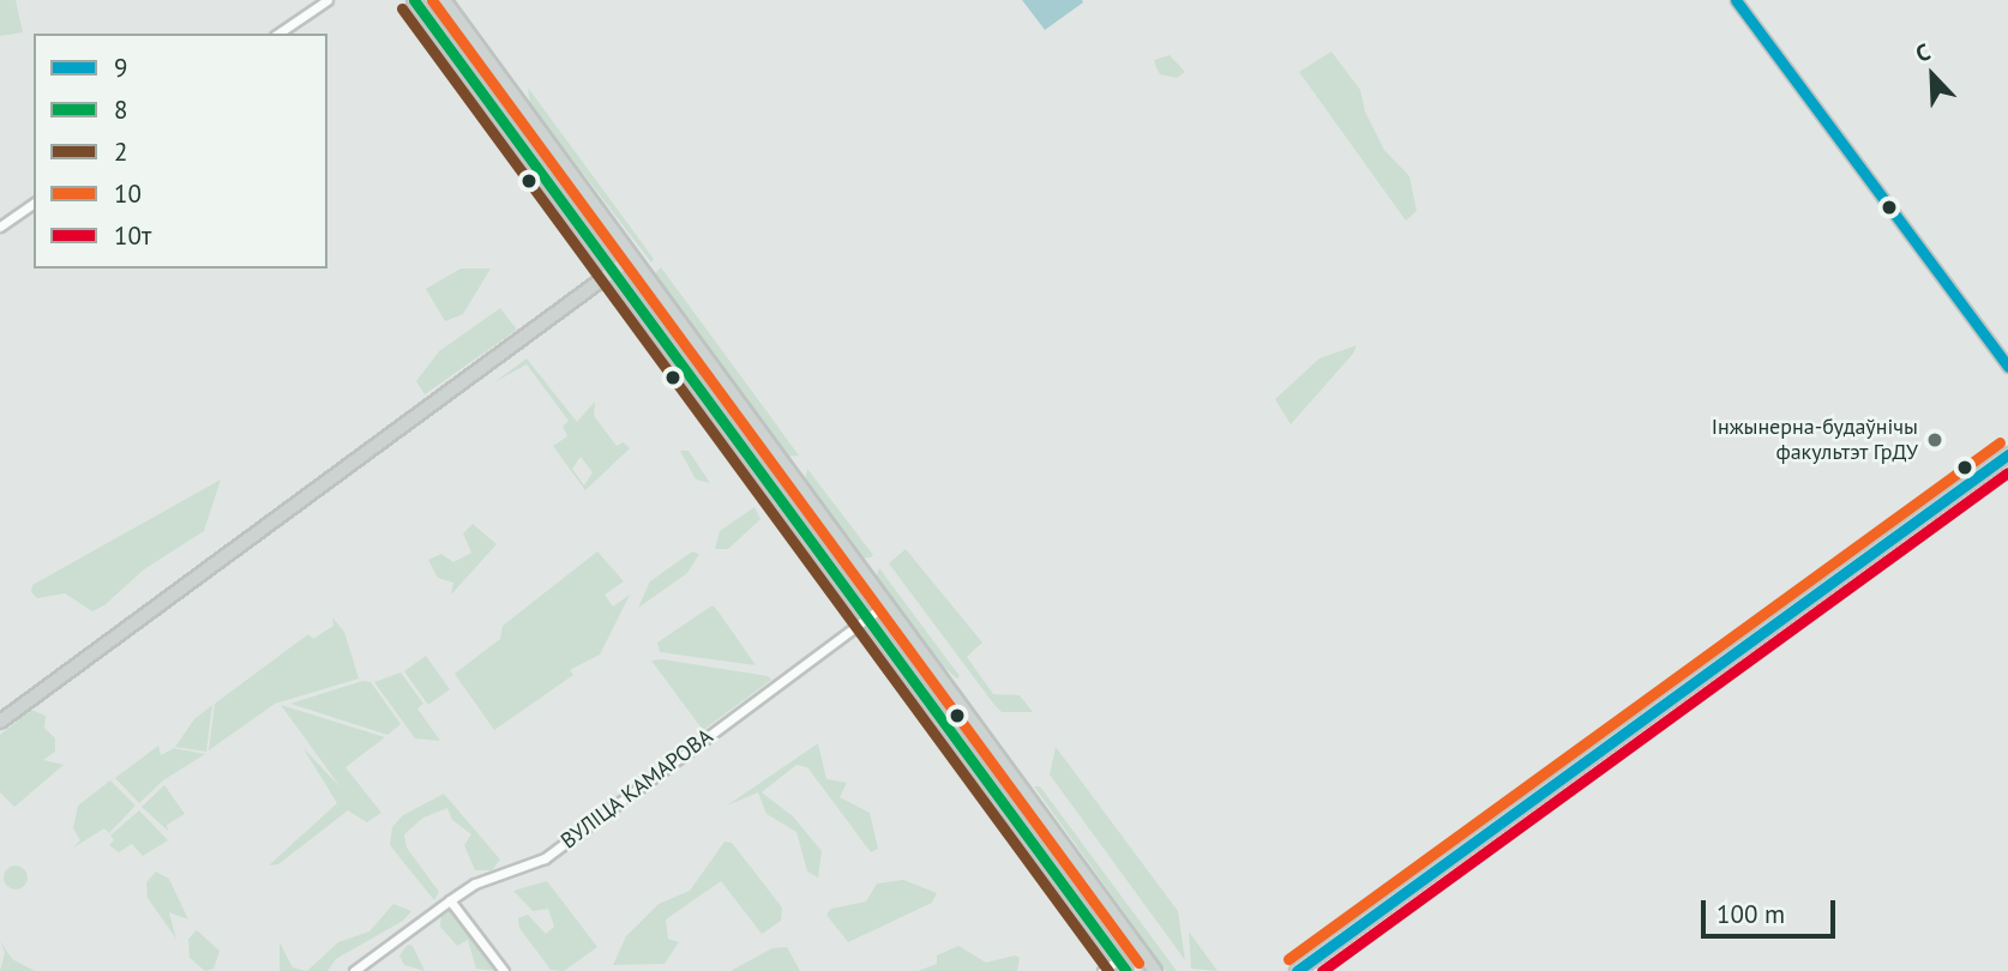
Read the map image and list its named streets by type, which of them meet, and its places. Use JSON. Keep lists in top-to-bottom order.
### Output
{
  "streets": {
    "street": ["ВУЛІЦА КАМАРОВА"]
  },
  "places": ["Інжынерна-будаўнічы факультэт ГрДУ"],
  "lines": [
    "transit line 9",
    "transit line 8",
    "transit line 10",
    "transit line 2",
    "transit line 10т"
  ],
  "legend": [
    "9",
    "8",
    "2",
    "10",
    "10т"
  ],
  "scale_bar": "100 m",
  "north": "top left"
}
